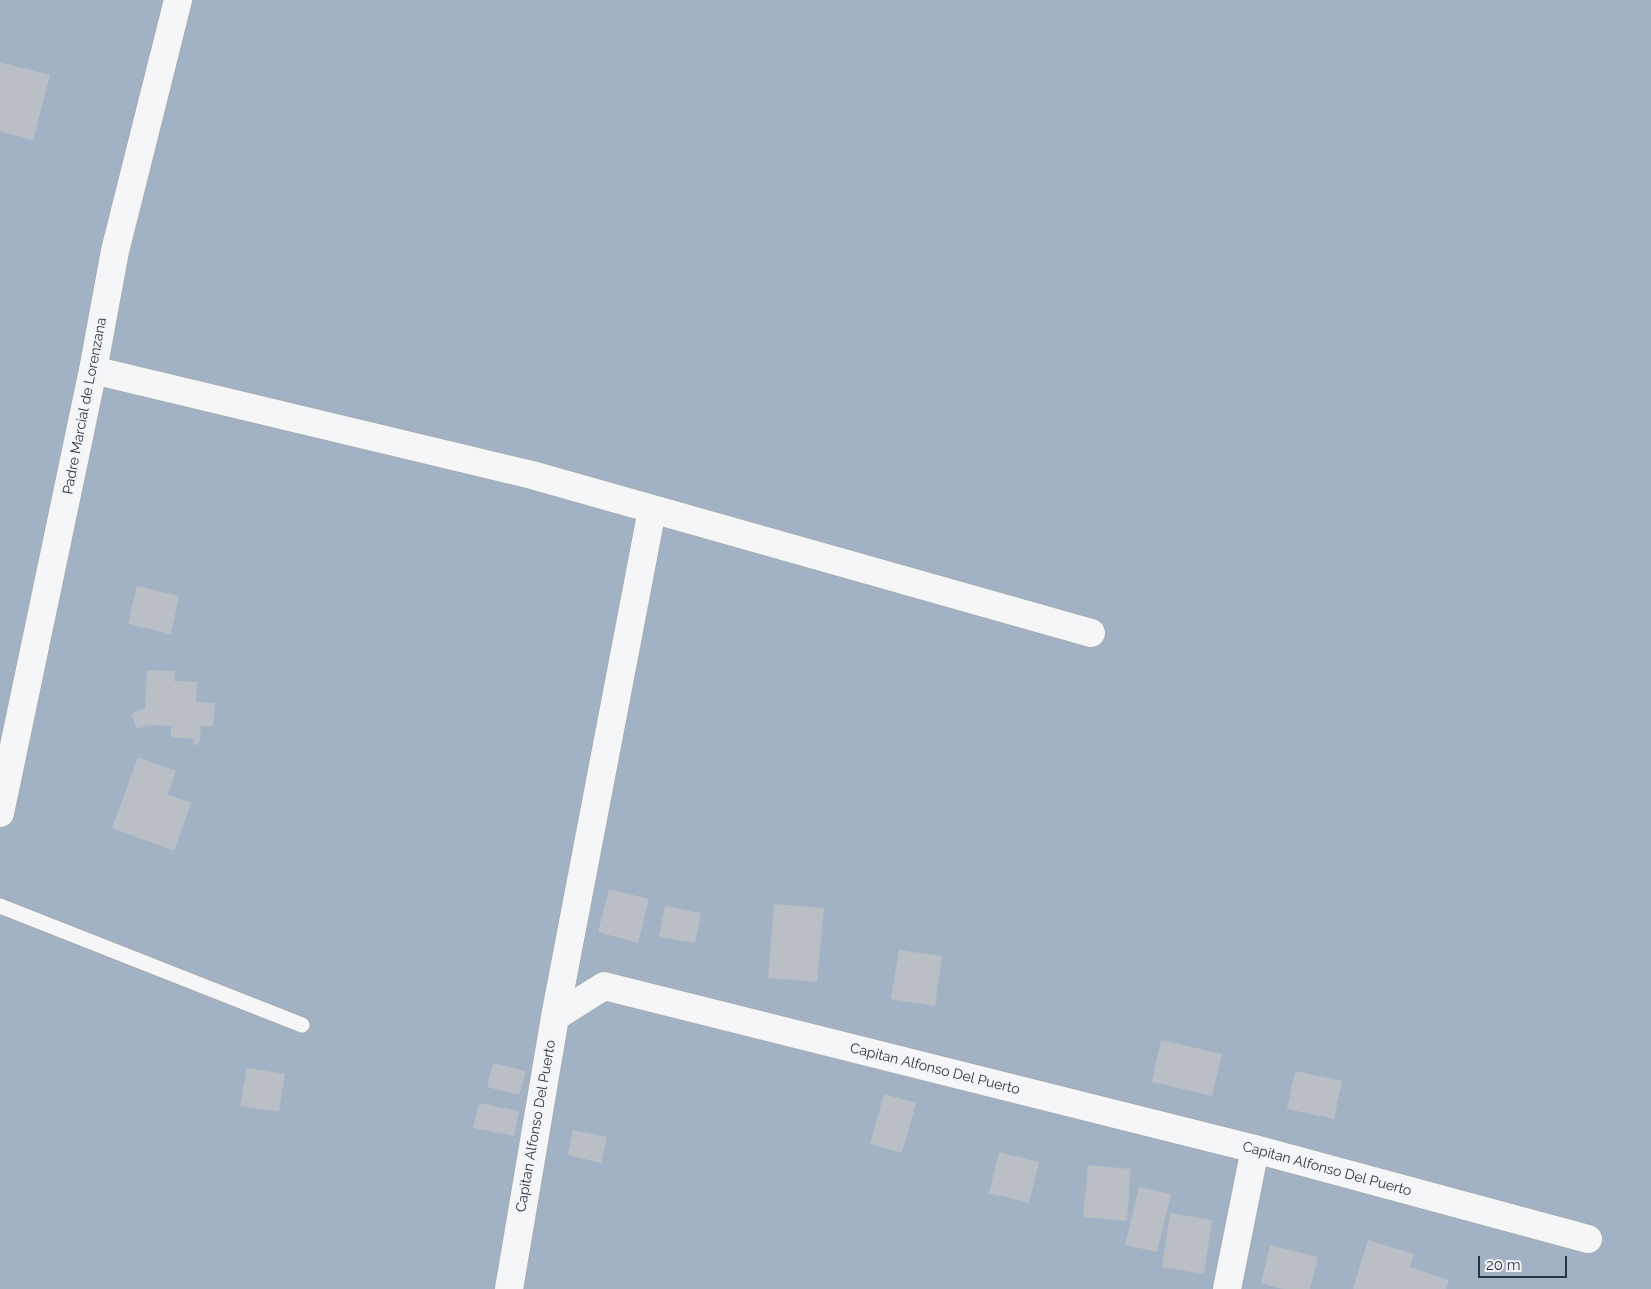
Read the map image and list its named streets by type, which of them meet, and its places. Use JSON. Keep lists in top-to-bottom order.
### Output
{
  "streets": {
    "street": ["Padre Marcial de Lorenzana", "Capitan Alfonso Del Puerto"]
  },
  "scale_bar": "20 m"
}
